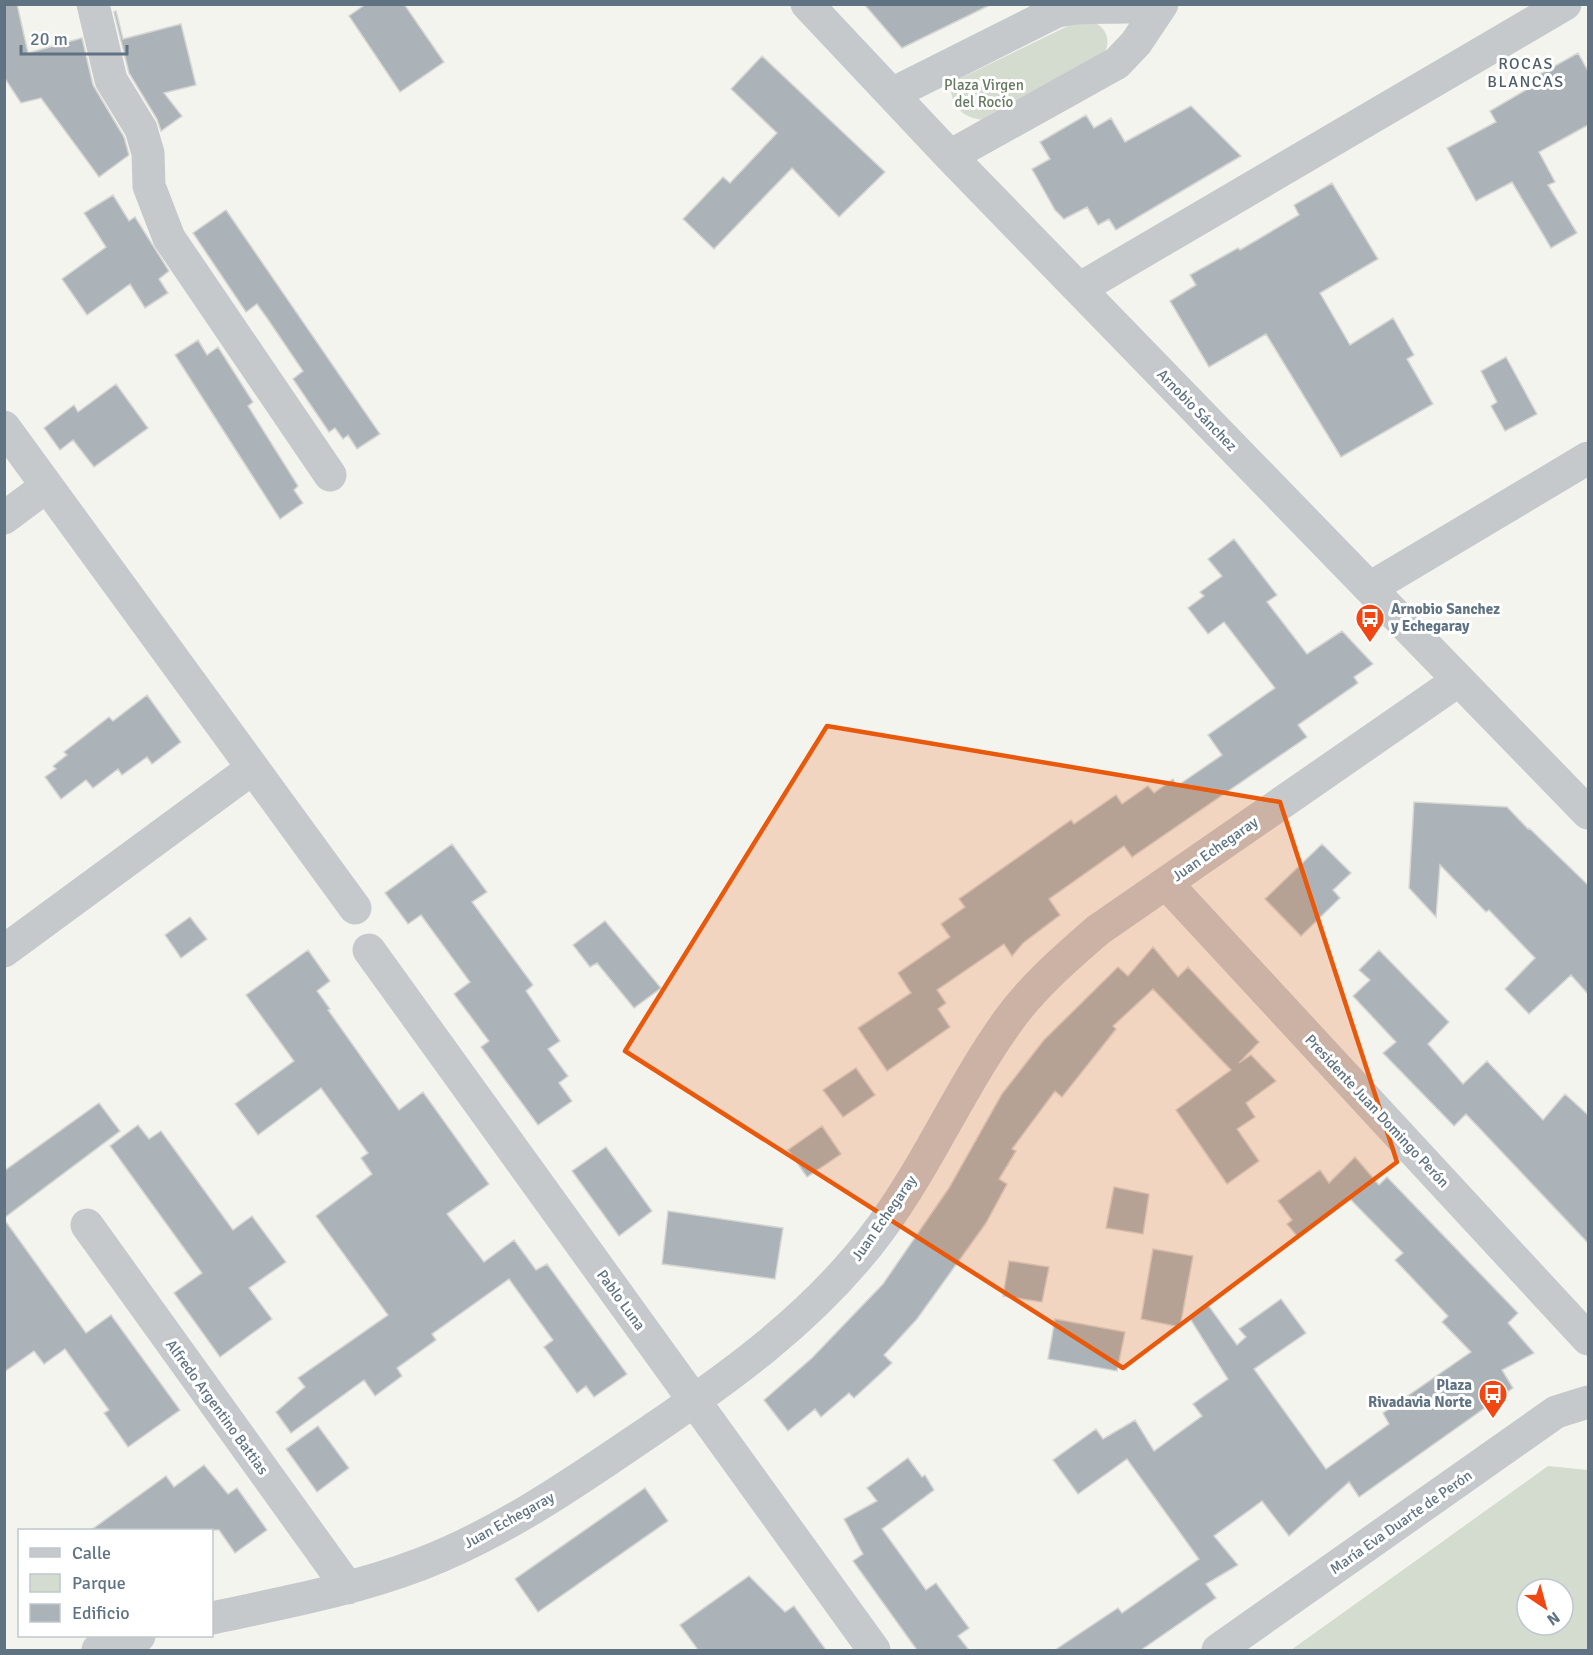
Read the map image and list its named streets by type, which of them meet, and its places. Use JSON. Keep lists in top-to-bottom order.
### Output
{
  "streets": {
    "street": [
      "Arnobio Sánchez",
      "Juan Echegaray",
      "Presidente Juan Domingo Perón",
      "Pablo Luna",
      "Alfredo Argentino Battias",
      "María Eva Duarte de Perón"
    ]
  },
  "crossings": [
    ["Arnobio Sánchez", "Juan Echegaray"],
    ["Juan Echegaray", "Presidente Juan Domingo Perón"],
    ["Juan Echegaray", "Pablo Luna"],
    ["Juan Echegaray", "Alfredo Argentino Battias"]
  ],
  "districts": ["ROCAS BLANCAS"],
  "parks": ["Plaza Virgen del Rocío"],
  "places": {
    "bus stop": ["Arnobio Sanchez y Echegaray", "Plaza Rivadavia Norte"]
  },
  "legend": ["Calle", "Parque", "Edificio"],
  "scale_bar": "20 m",
  "north": "bottom right"
}
